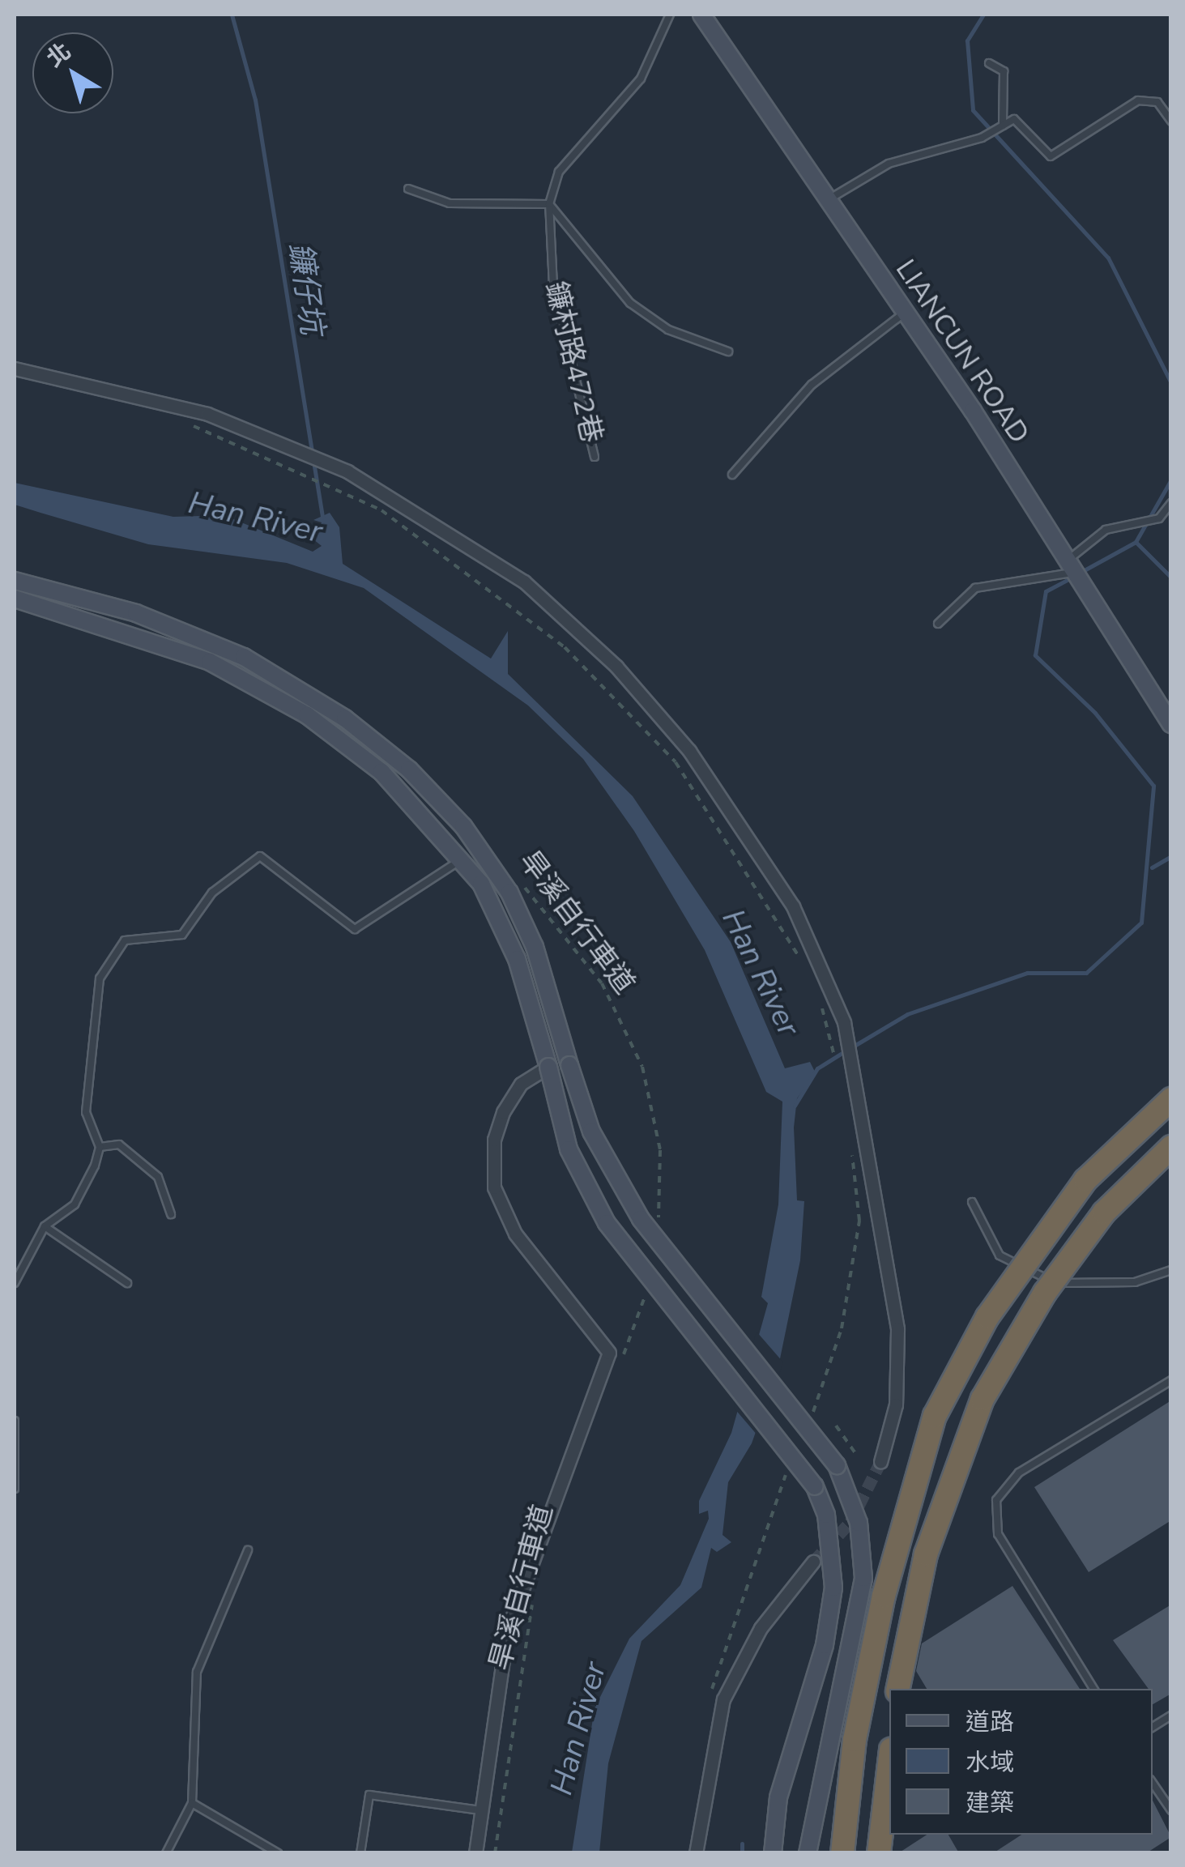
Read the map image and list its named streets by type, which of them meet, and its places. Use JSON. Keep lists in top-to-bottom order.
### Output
{
  "streets": {
    "street": ["LIANCUN ROAD"],
    "lane": ["鐮村路472巷"],
    "path": ["旱溪自行車道"]
  },
  "water": ["鐮仔坑", "Han River"],
  "legend": ["道路", "水域", "建築"],
  "north": "top left"
}
